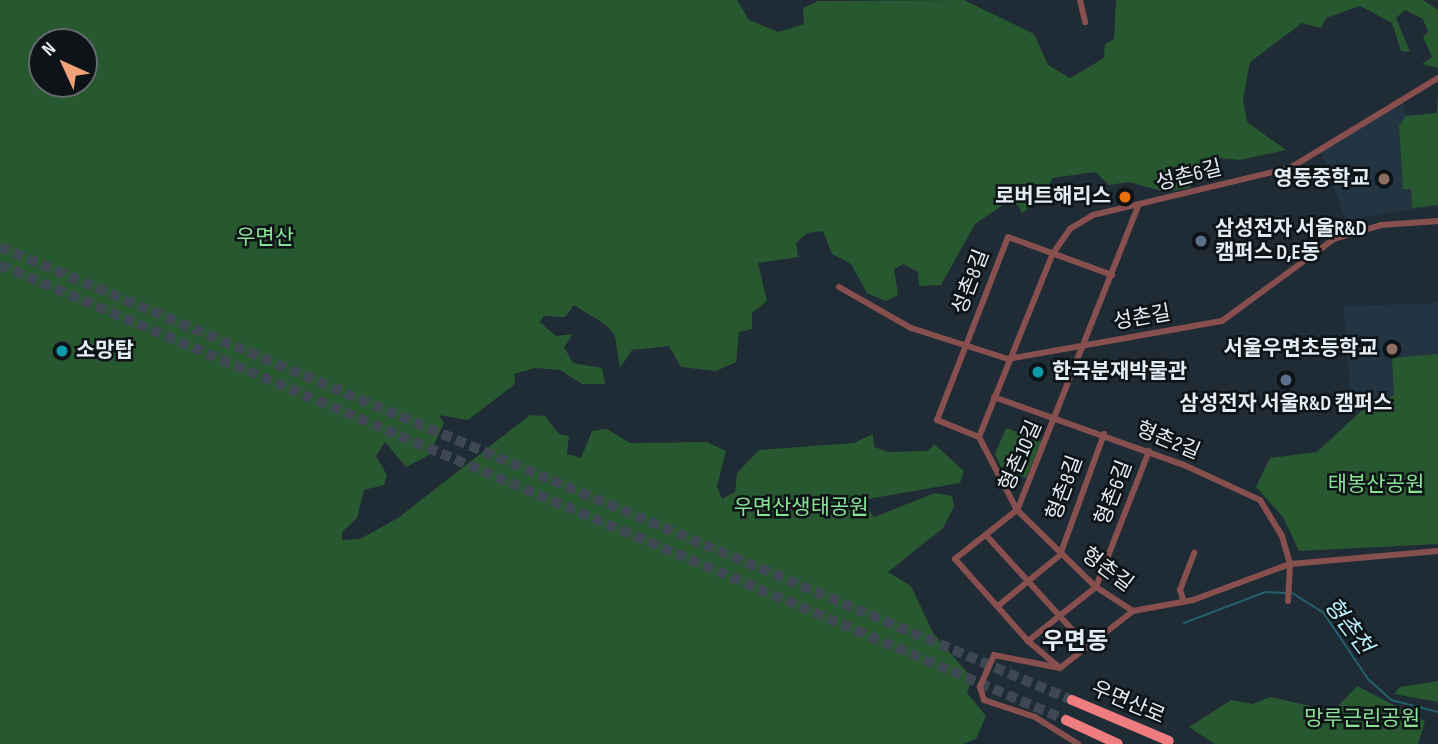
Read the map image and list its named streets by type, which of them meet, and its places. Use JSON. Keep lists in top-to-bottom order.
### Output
{
  "streets": {
    "highway": ["우면산로"],
    "street": [
      "성촌6길",
      "성촌8길",
      "성촌길",
      "형촌2길",
      "형촌10길",
      "형촌8길",
      "형촌6길",
      "형촌길"
    ]
  },
  "crossings": [
    ["성촌6길", "성촌8길"],
    ["성촌6길", "성촌길"],
    ["성촌6길", "형촌10길"],
    ["성촌8길", "성촌길"],
    ["성촌길", "형촌10길"],
    ["형촌2길", "형촌10길"],
    ["형촌2길", "형촌8길"],
    ["형촌2길", "형촌6길"],
    ["형촌2길", "형촌길"],
    ["형촌10길", "형촌길"],
    ["형촌8길", "형촌길"],
    ["형촌6길", "형촌길"]
  ],
  "districts": ["우면동"],
  "water": ["형촌천"],
  "parks": [
    "우면산",
    "태봉산공원",
    "우면산생태공원",
    "망루근린공원"
  ],
  "places": [
    "영동중학교",
    "로버트해리스",
    "삼성전자 서울R&D 캠퍼스 D,E동",
    "서울우면초등학교",
    "소망탑",
    "한국분재박물관",
    "삼성전자 서울R&D 캠퍼스"
  ],
  "north": "top left"
}
